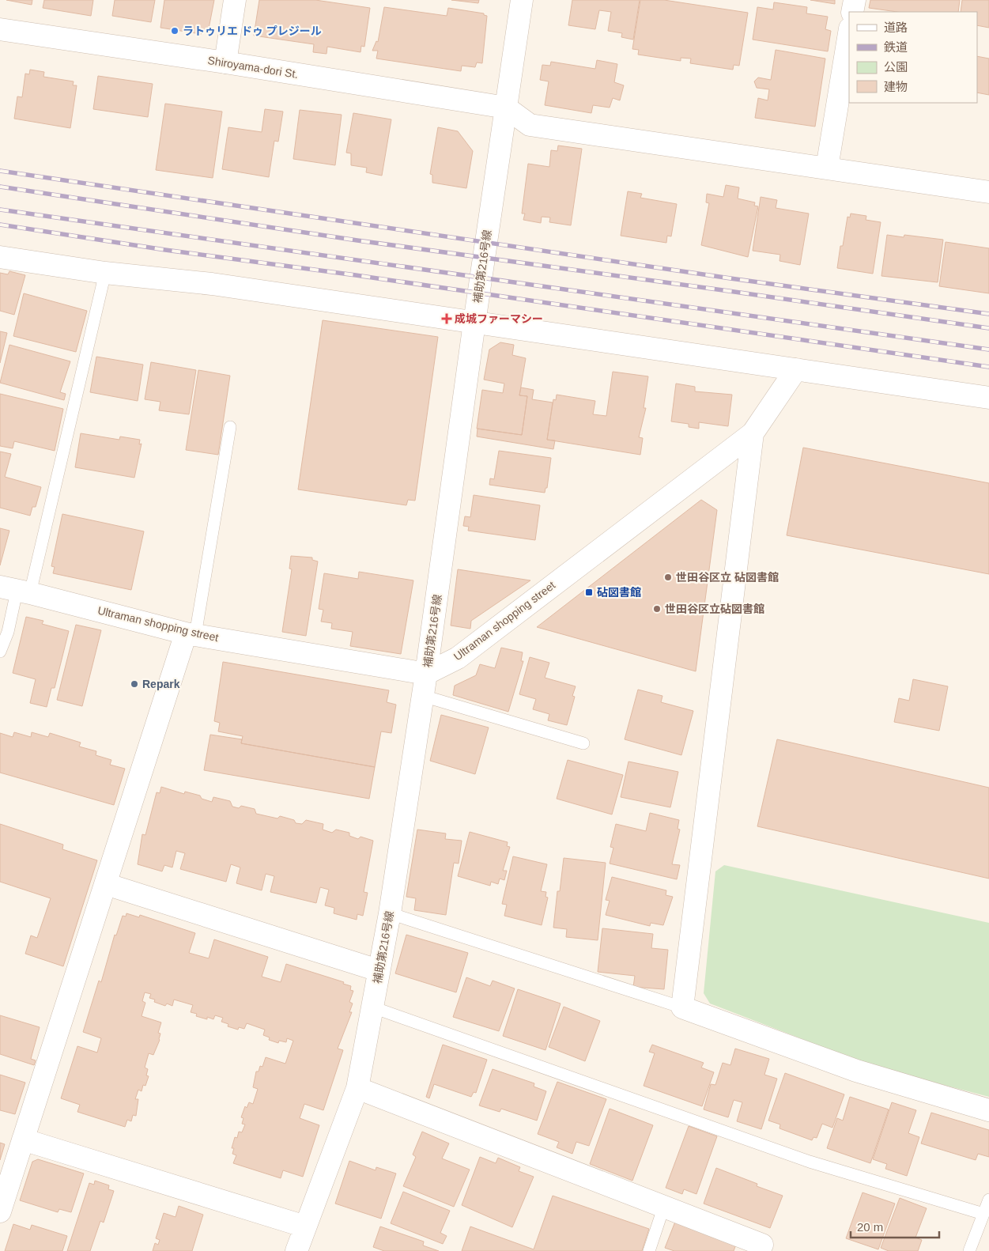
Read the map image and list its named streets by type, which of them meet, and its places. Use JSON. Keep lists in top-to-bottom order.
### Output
{
  "streets": {
    "street": ["Shiroyama-dori St.", "補助第216号線", "Ultraman shopping street"]
  },
  "crossings": [
    ["Shiroyama-dori St.", "補助第216号線"],
    ["補助第216号線", "Ultraman shopping street"]
  ],
  "places": {
    "other": [
      "ラトゥリエ ドゥ プレジール",
      "世田谷区立 砧図書館",
      "世田谷区立砧図書館",
      "Repark"
    ],
    "health": ["成城ファーマシー"],
    "transit": ["砧図書館"]
  },
  "legend": [
    "道路",
    "鉄道",
    "公園",
    "建物"
  ],
  "scale_bar": "20 m"
}
